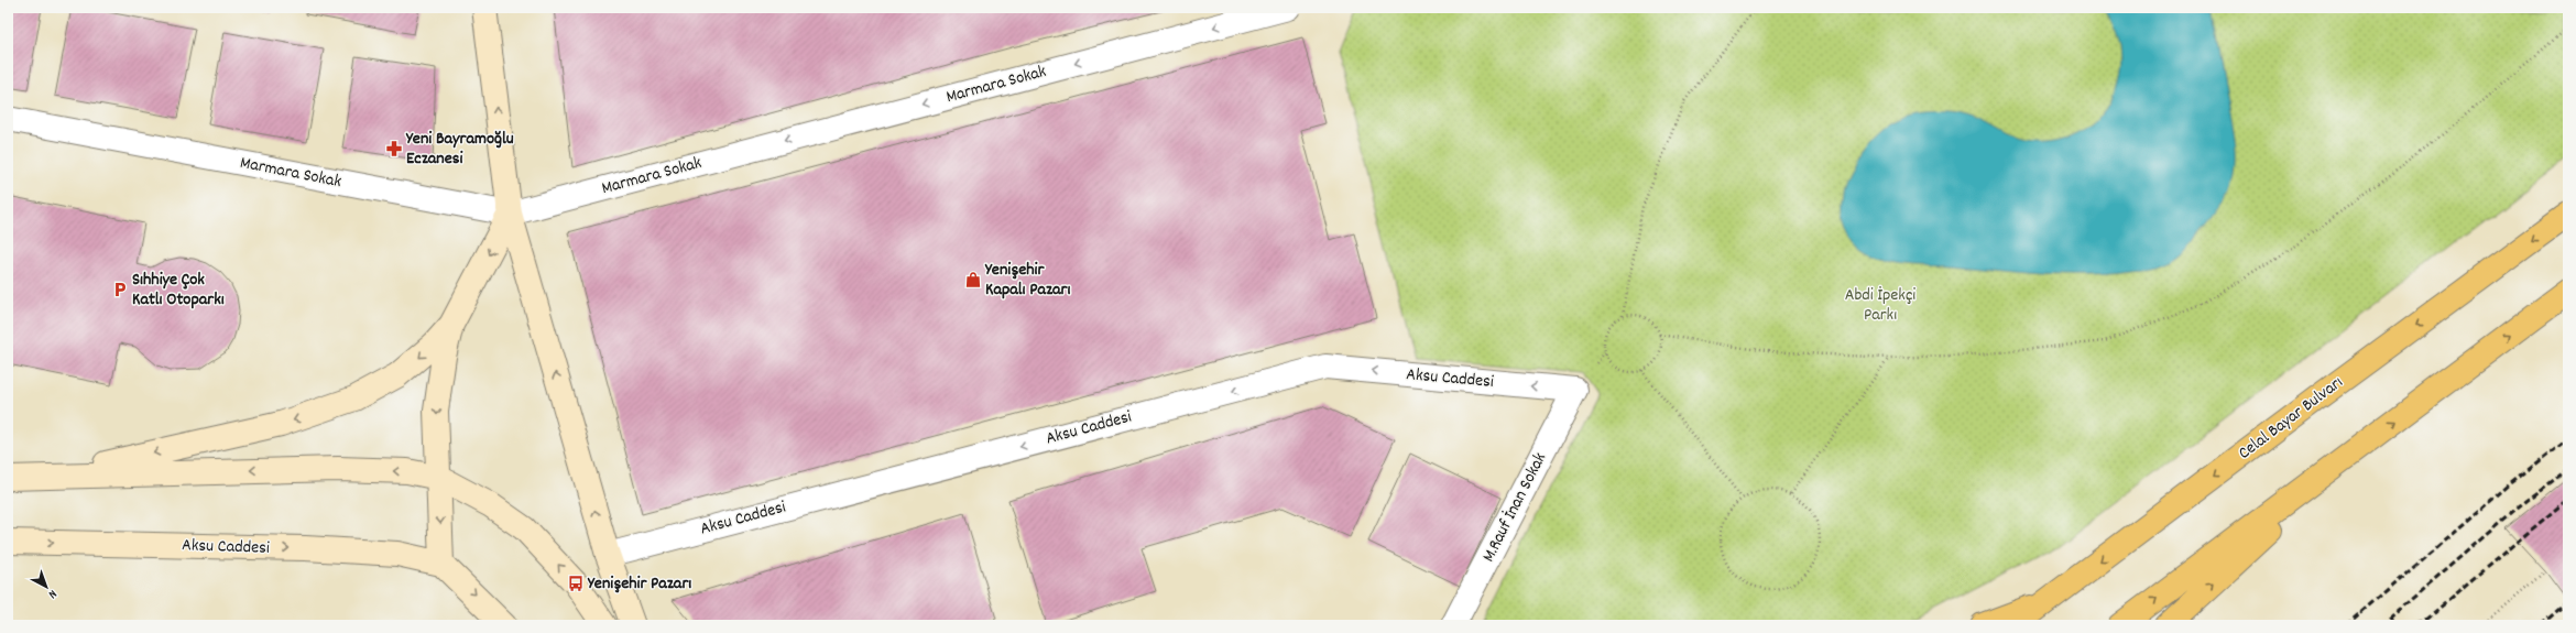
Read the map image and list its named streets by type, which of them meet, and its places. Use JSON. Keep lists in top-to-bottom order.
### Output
{
  "streets": {
    "main road": ["Aksu Caddesi", "Celal Bayar Bulvarı"],
    "street": ["Marmara Sokak", "M.Rauf İnan Sokak"]
  },
  "crossings": [
    ["Aksu Caddesi", "M.Rauf İnan Sokak"]
  ],
  "one_way": ["Marmara Sokak"],
  "parks": ["Abdi İpekçi Parkı"],
  "places": {
    "pharmacy": ["Yeni Bayramoğlu Eczanesi"],
    "shop": ["Yenişehir Kapalı Pazarı"],
    "parking": ["Sıhhiye Çok Katlı Otoparkı"],
    "bus stop": ["Yenişehir Pazarı"]
  },
  "north": "bottom right"
}
